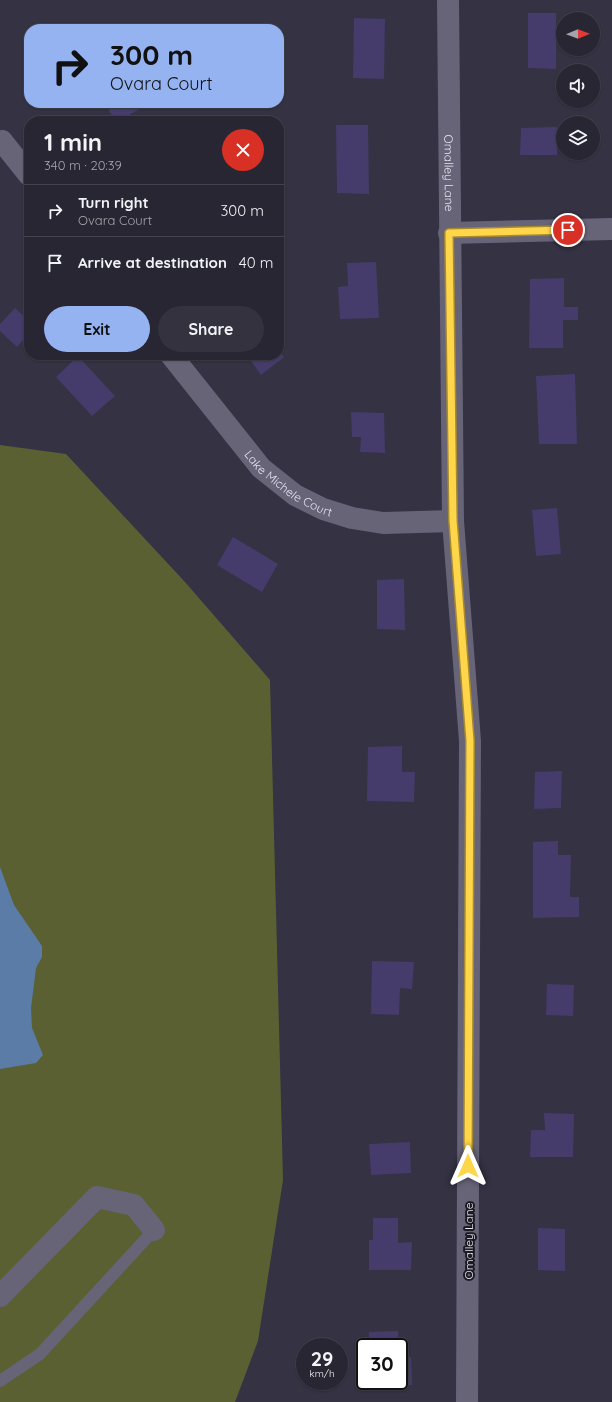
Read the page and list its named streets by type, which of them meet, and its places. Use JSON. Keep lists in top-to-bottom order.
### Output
{
  "streets": {
    "street": ["Omalley Lane", "Lake Michele Court"]
  },
  "crossings": [
    ["Omalley Lane", "Lake Michele Court"]
  ],
  "north": "right",
  "page": {
    "turn": ["300 m", "Ovara Court"],
    "heading": ["1 min", "340 m · 20:39"],
    "list": [
      {
        "name": "Turn right",
        "note": "Ovara Court",
        "value": "300 m"
      },
      {
        "name": "Arrive at destination",
        "value": "40 m"
      }
    ],
    "buttons": ["Exit", "Share"],
    "speed": "29 km/h",
    "limit": "30"
  }
}
